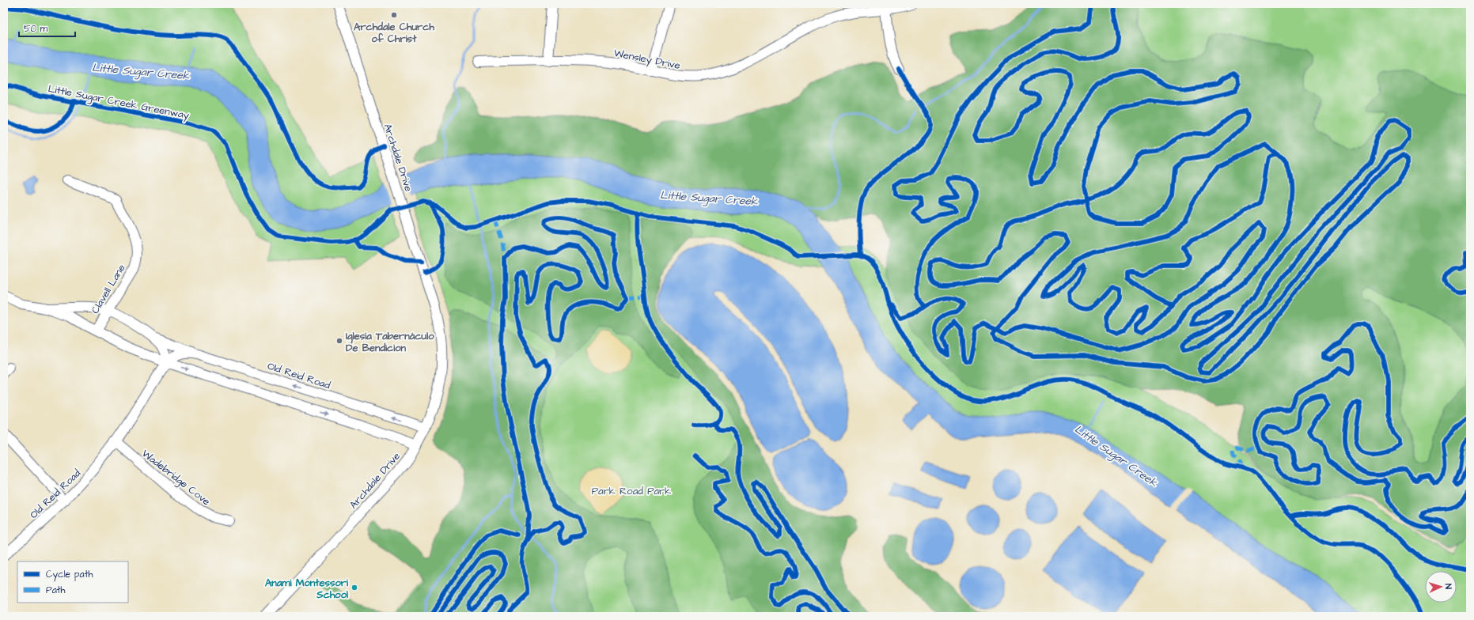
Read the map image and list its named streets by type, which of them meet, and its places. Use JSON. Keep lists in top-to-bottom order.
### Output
{
  "streets": {
    "street": [
      "Wensley Drive",
      "Archdale Drive",
      "Clavell Lane",
      "Old Reid Road",
      "Wadebridge Cove"
    ],
    "cycle path": ["Little Sugar Creek Greenway"]
  },
  "crossings": [
    ["Archdale Drive", "Old Reid Road"],
    ["Old Reid Road", "Wadebridge Cove"]
  ],
  "water": ["Little Sugar Creek"],
  "parks": ["Park Road Park"],
  "places": ["Archdale Church of Christ", "Iglesia Tabernáculo De Bendicion", "Anami Montessori School"],
  "legend": ["Cycle path", "Path"],
  "scale_bar": "50 m",
  "north": "right"
}
